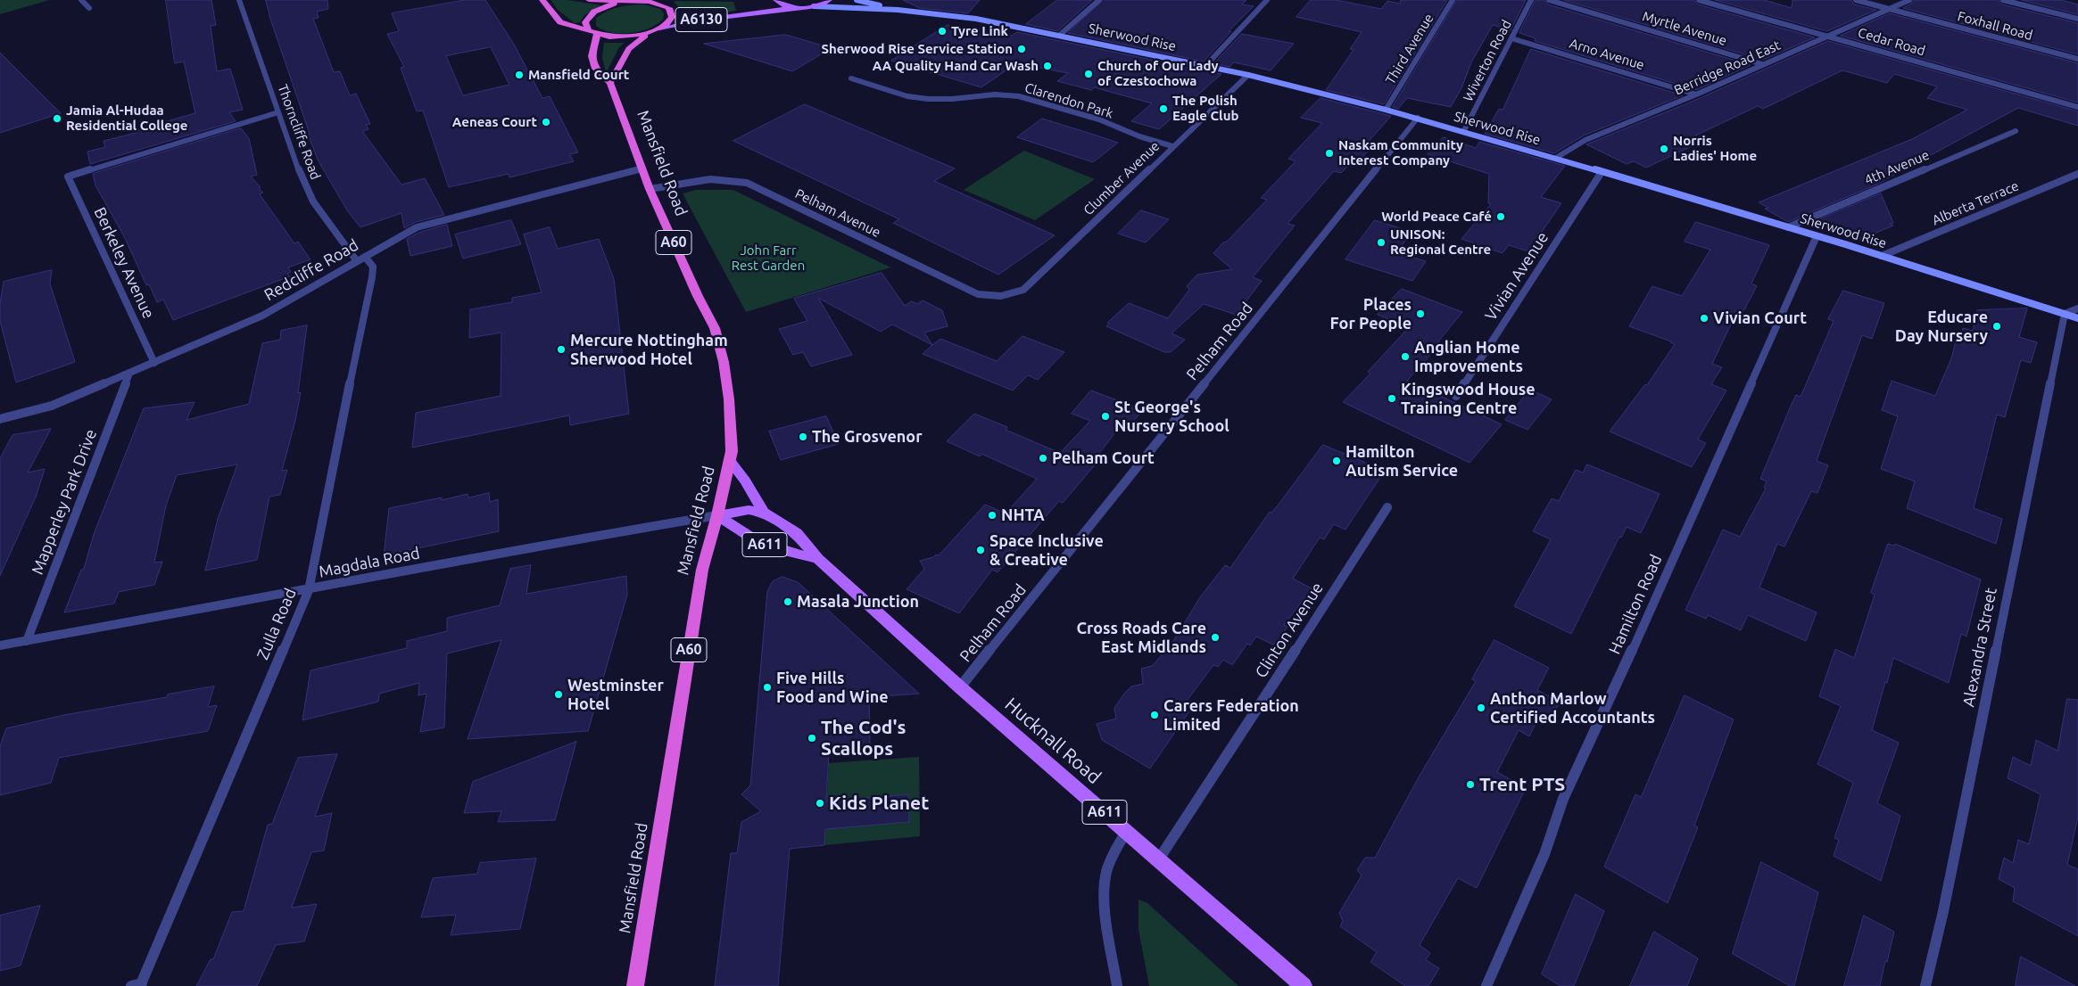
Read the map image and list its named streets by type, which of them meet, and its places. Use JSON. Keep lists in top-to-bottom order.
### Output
{
  "streets": {
    "highway": ["Mansfield Road", "A60"],
    "main road": [
      "A6130",
      "Sherwood Rise",
      "A611",
      "Hucknall Road"
    ],
    "street": [
      "Foxhall Road",
      "Myrtle Avenue",
      "Cedar Road",
      "Third Avenue",
      "Arno Avenue",
      "Wiverton Road",
      "Berridge Road East",
      "Clarendon Park",
      "Thorncliffe Road",
      "4th Avenue",
      "Clumber Avenue",
      "Alberta Terrace",
      "Pelham Avenue",
      "Berkeley Avenue",
      "Redcliffe Road",
      "Vivian Avenue",
      "Pelham Road",
      "Mapperley Park Drive",
      "Magdala Road",
      "Hamilton Road",
      "Zulla Road",
      "Clinton Avenue",
      "Alexandra Street"
    ]
  },
  "crossings": [
    ["Foxhall Road", "Berridge Road East"],
    ["Myrtle Avenue", "Berridge Road East"],
    ["Sherwood Rise", "Third Avenue"],
    ["Sherwood Rise", "Wiverton Road"],
    ["Sherwood Rise", "Berridge Road East"],
    ["Sherwood Rise", "4th Avenue"],
    ["Sherwood Rise", "Clumber Avenue"],
    ["Sherwood Rise", "Alberta Terrace"],
    ["Sherwood Rise", "Vivian Avenue"],
    ["Sherwood Rise", "Pelham Road"],
    ["Sherwood Rise", "Hamilton Road"],
    ["Sherwood Rise", "Alexandra Street"],
    ["Cedar Road", "Berridge Road East"],
    ["Arno Avenue", "Wiverton Road"],
    ["Arno Avenue", "Berridge Road East"],
    ["Clarendon Park", "Clumber Avenue"],
    ["Thorncliffe Road", "Berkeley Avenue"],
    ["Thorncliffe Road", "Redcliffe Road"],
    ["Thorncliffe Road", "Zulla Road"],
    ["Mansfield Road", "Pelham Avenue"],
    ["Mansfield Road", "Redcliffe Road"],
    ["Mansfield Road", "Magdala Road"],
    ["Mansfield Road", "Hucknall Road"],
    ["Clumber Avenue", "Pelham Avenue"],
    ["Berkeley Avenue", "Redcliffe Road"],
    ["Redcliffe Road", "Mapperley Park Drive"],
    ["Redcliffe Road", "Zulla Road"],
    ["Pelham Road", "Hucknall Road"],
    ["Mapperley Park Drive", "Magdala Road"],
    ["Magdala Road", "Zulla Road"],
    ["Magdala Road", "Hucknall Road"],
    ["Clinton Avenue", "Hucknall Road"]
  ],
  "parks": ["John Farr Rest Garden"],
  "places": [
    "Tyre Link",
    "Sherwood Rise Service Station",
    "AA Quality Hand Car Wash",
    "Church of Our Lady of Czestochowa",
    "Mansfield Court",
    "The Polish Eagle Club",
    "Jamia Al-Hudaa Residential College",
    "Aeneas Court",
    "Norris Ladies' Home",
    "Naskam Community Interest Company",
    "World Peace Café",
    "UNISON: Regional Centre",
    "Places For People",
    "Vivian Court",
    "Educare Day Nursery",
    "Mercure Nottingham Sherwood Hotel",
    "Anglian Home Improvements",
    "Kingswood House Training Centre",
    "St George's Nursery School",
    "The Grosvenor",
    "Pelham Court",
    "Hamilton Autism Service",
    "NHTA",
    "Space Inclusive & Creative",
    "Masala Junction",
    "Cross Roads Care East Midlands",
    "Five Hills Food and Wine",
    "Westminster Hotel",
    "Anthon Marlow Certified Accountants",
    "Carers Federation Limited",
    "The Cod's Scallops",
    "Trent PTS",
    "Kids Planet"
  ]
}
